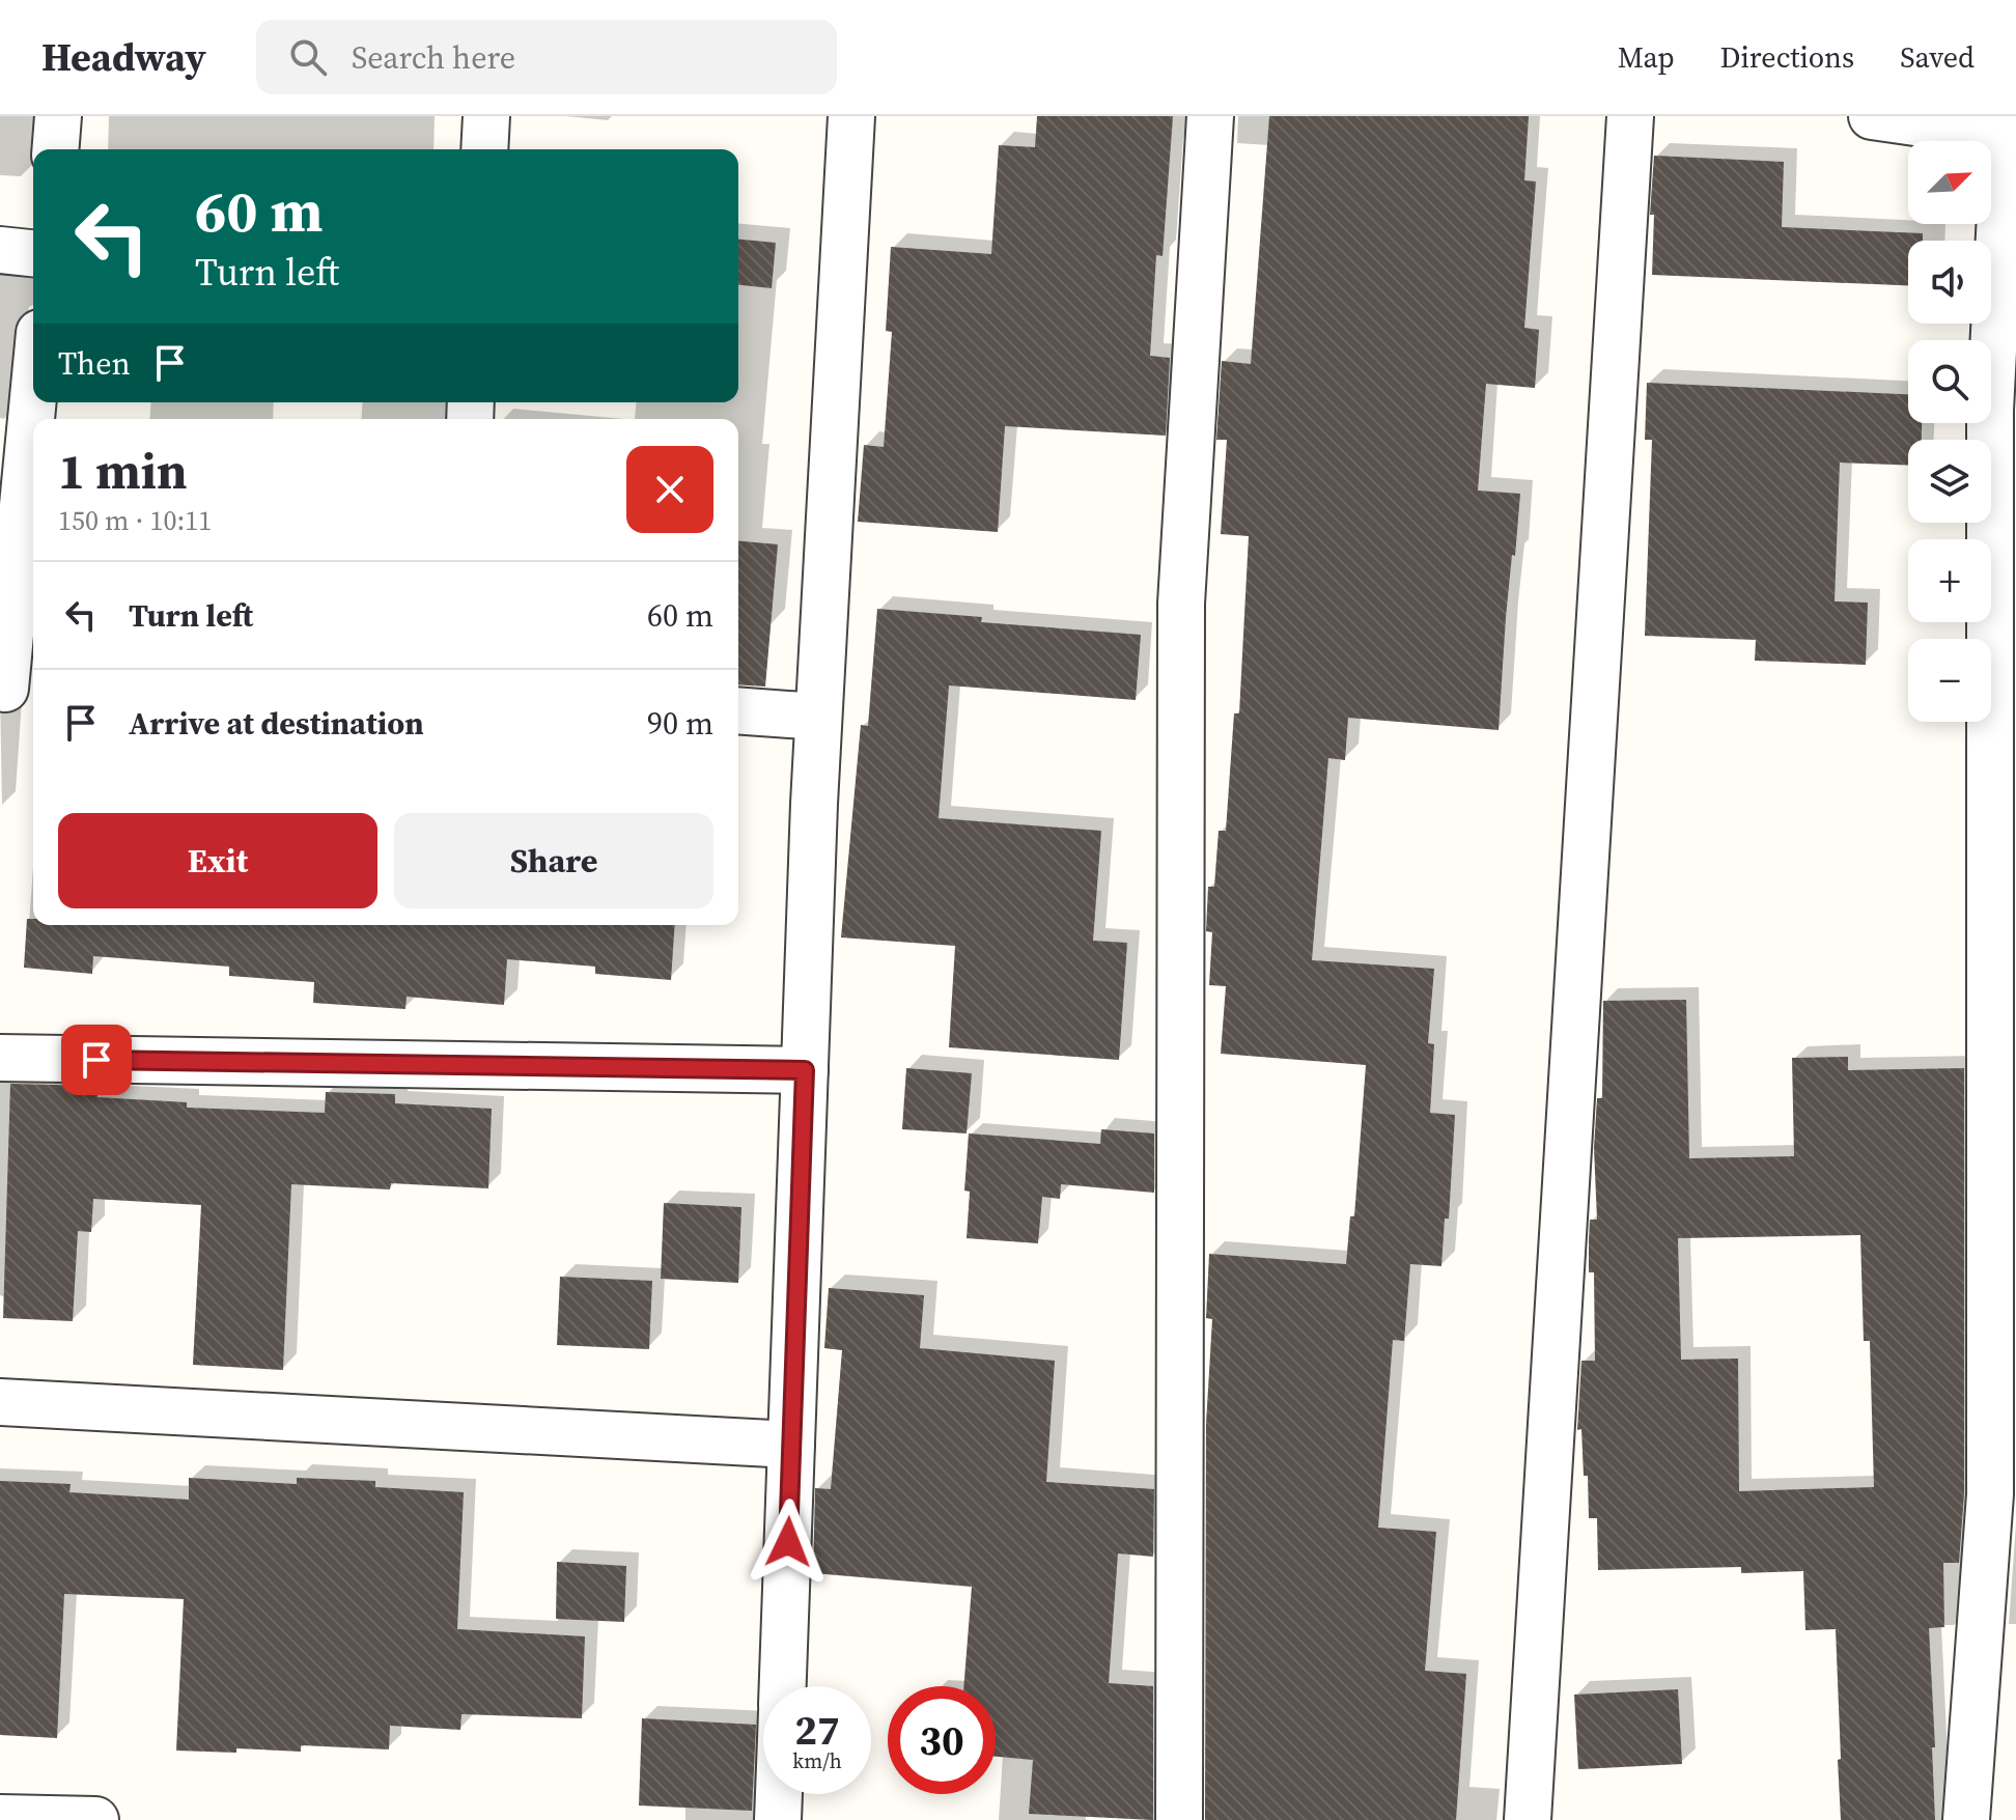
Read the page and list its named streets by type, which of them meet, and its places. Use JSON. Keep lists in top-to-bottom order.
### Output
{
  "north": "top right",
  "page": {
    "header": "Headway",
    "search": "Search here",
    "nav": ["Map", "Directions", "Saved"],
    "map_buttons": ["+", "−"],
    "turn": ["60 m", "Turn left"],
    "then": "Then",
    "heading": ["1 min", "150 m · 10:11"],
    "list": [
      {
        "name": "Turn left",
        "value": "60 m"
      },
      {
        "name": "Arrive at destination",
        "value": "90 m"
      }
    ],
    "buttons": ["Exit", "Share"],
    "speed": "27 km/h",
    "limit": "30"
  }
}
